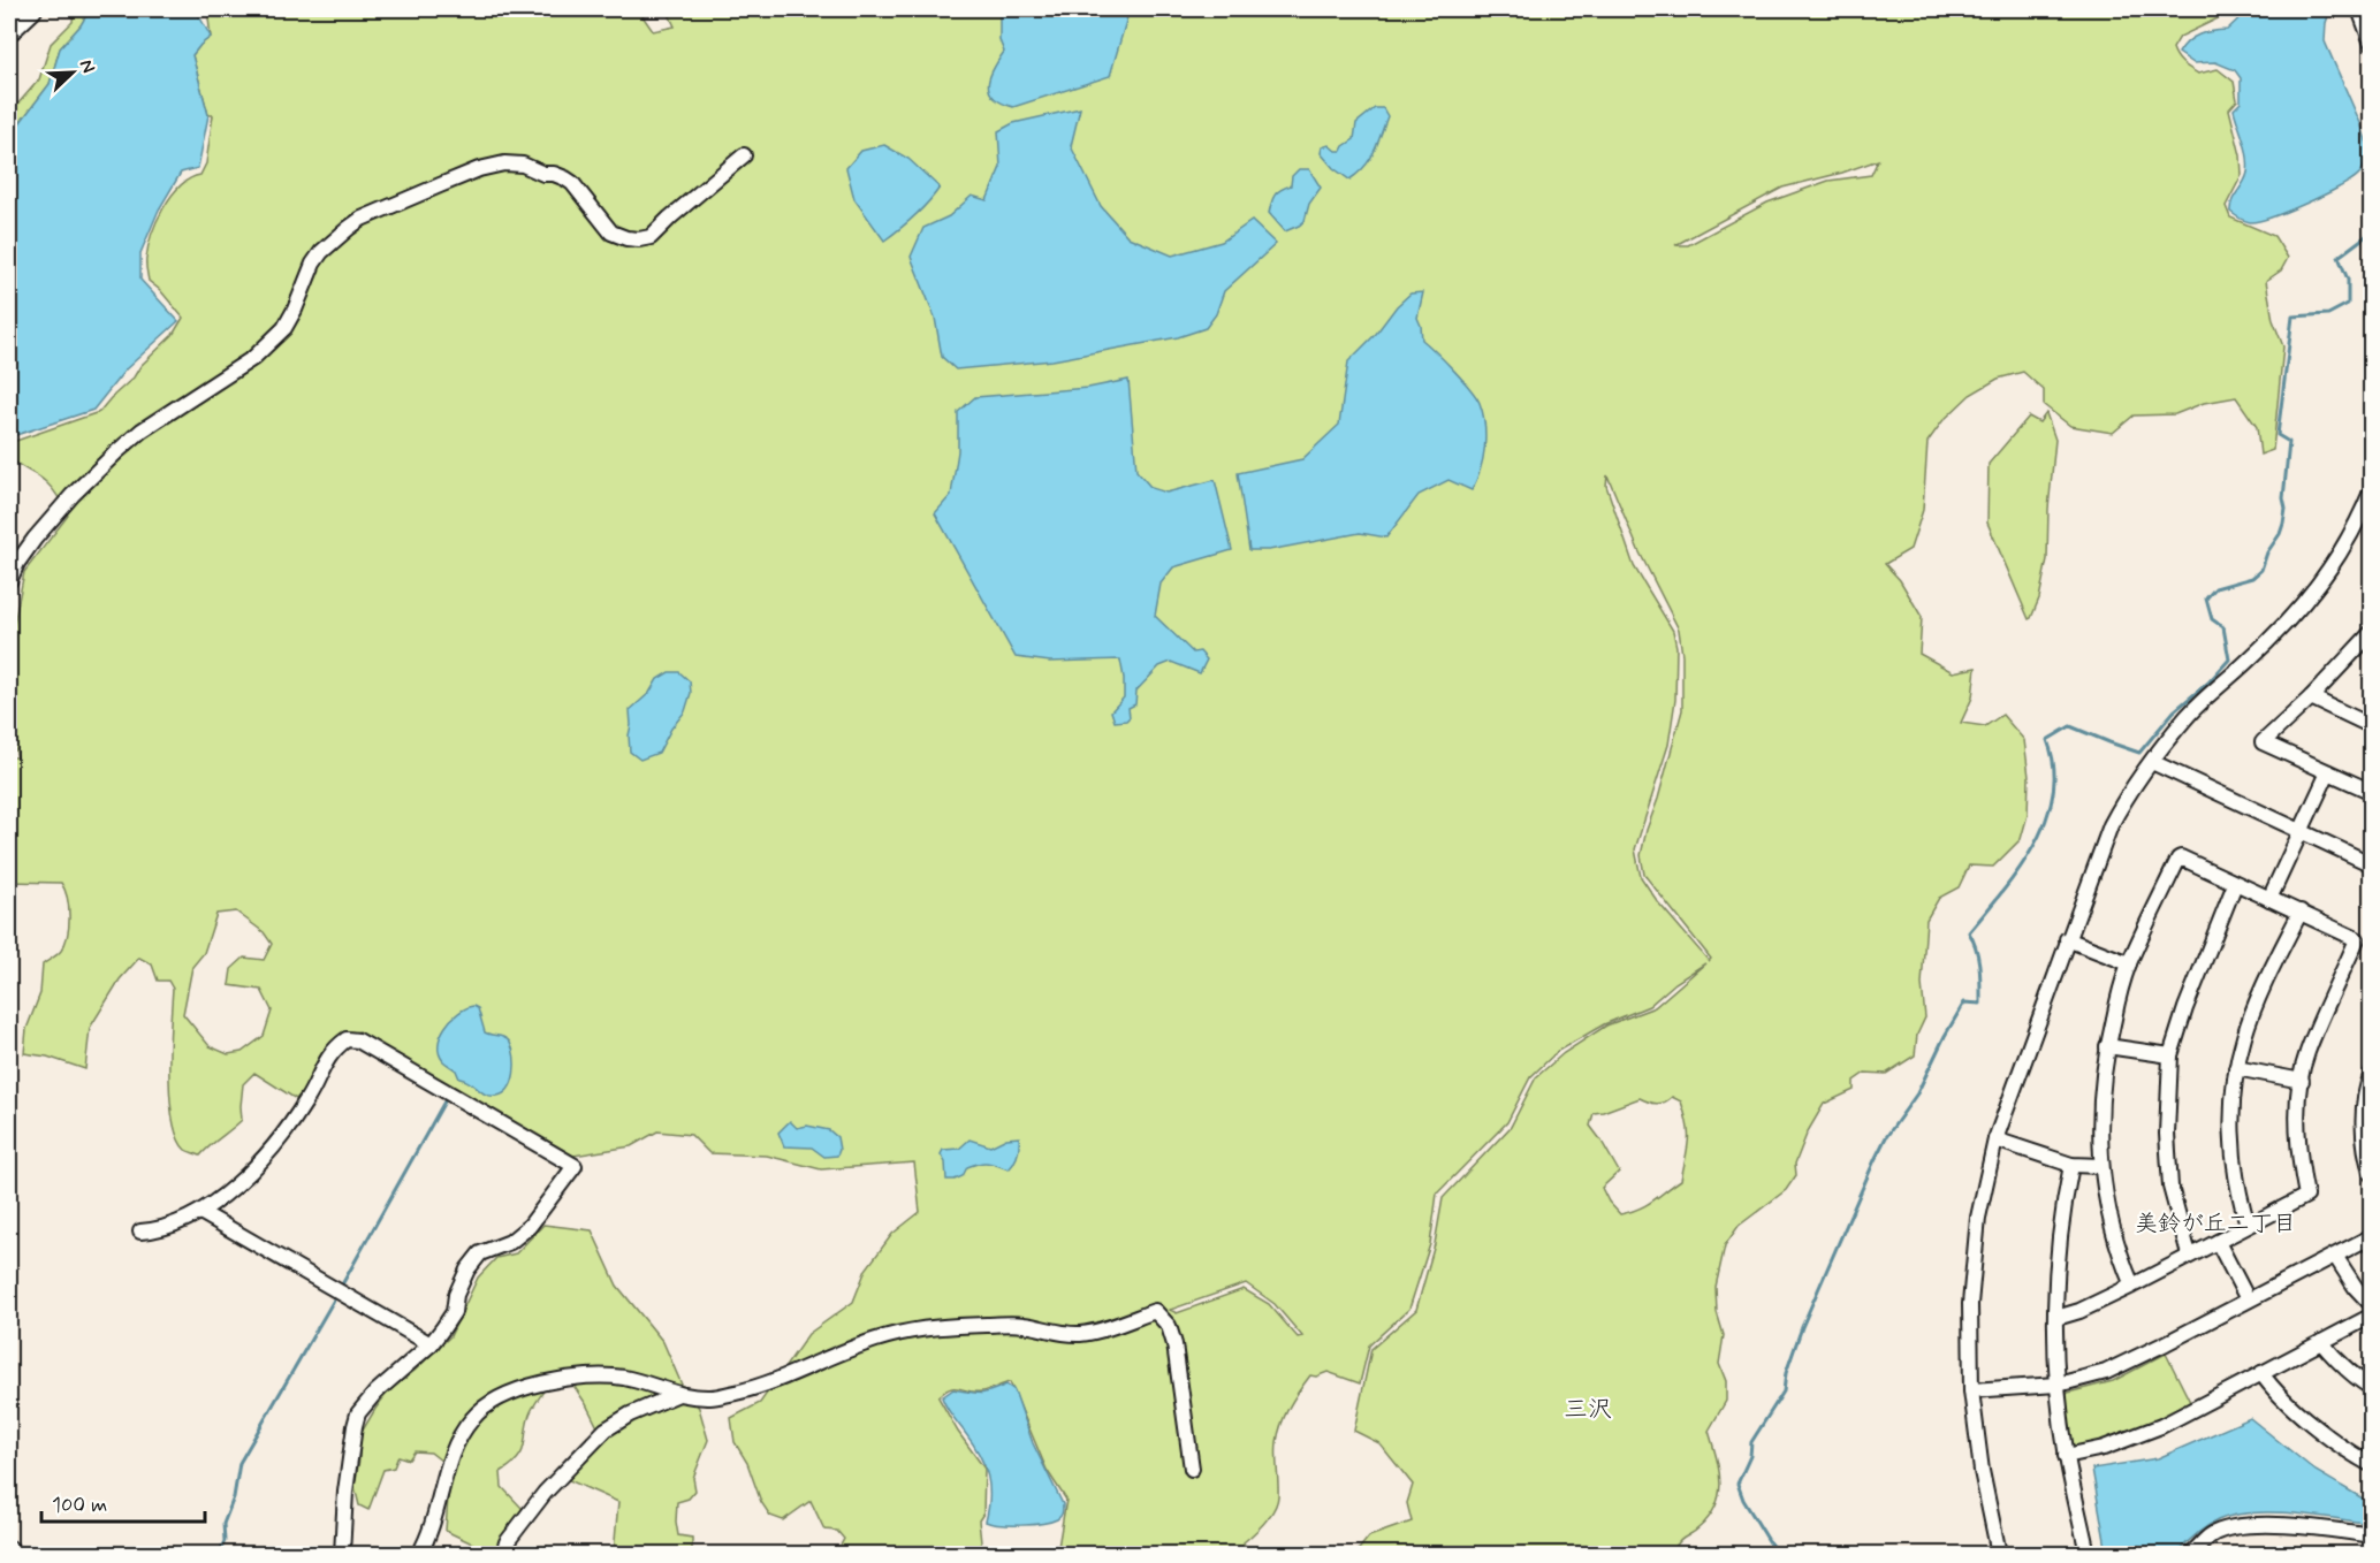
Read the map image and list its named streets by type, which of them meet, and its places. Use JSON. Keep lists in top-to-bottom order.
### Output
{
  "districts": ["美鈴が丘二丁目", "三沢"],
  "scale_bar": "100 m",
  "north": "top right"
}
